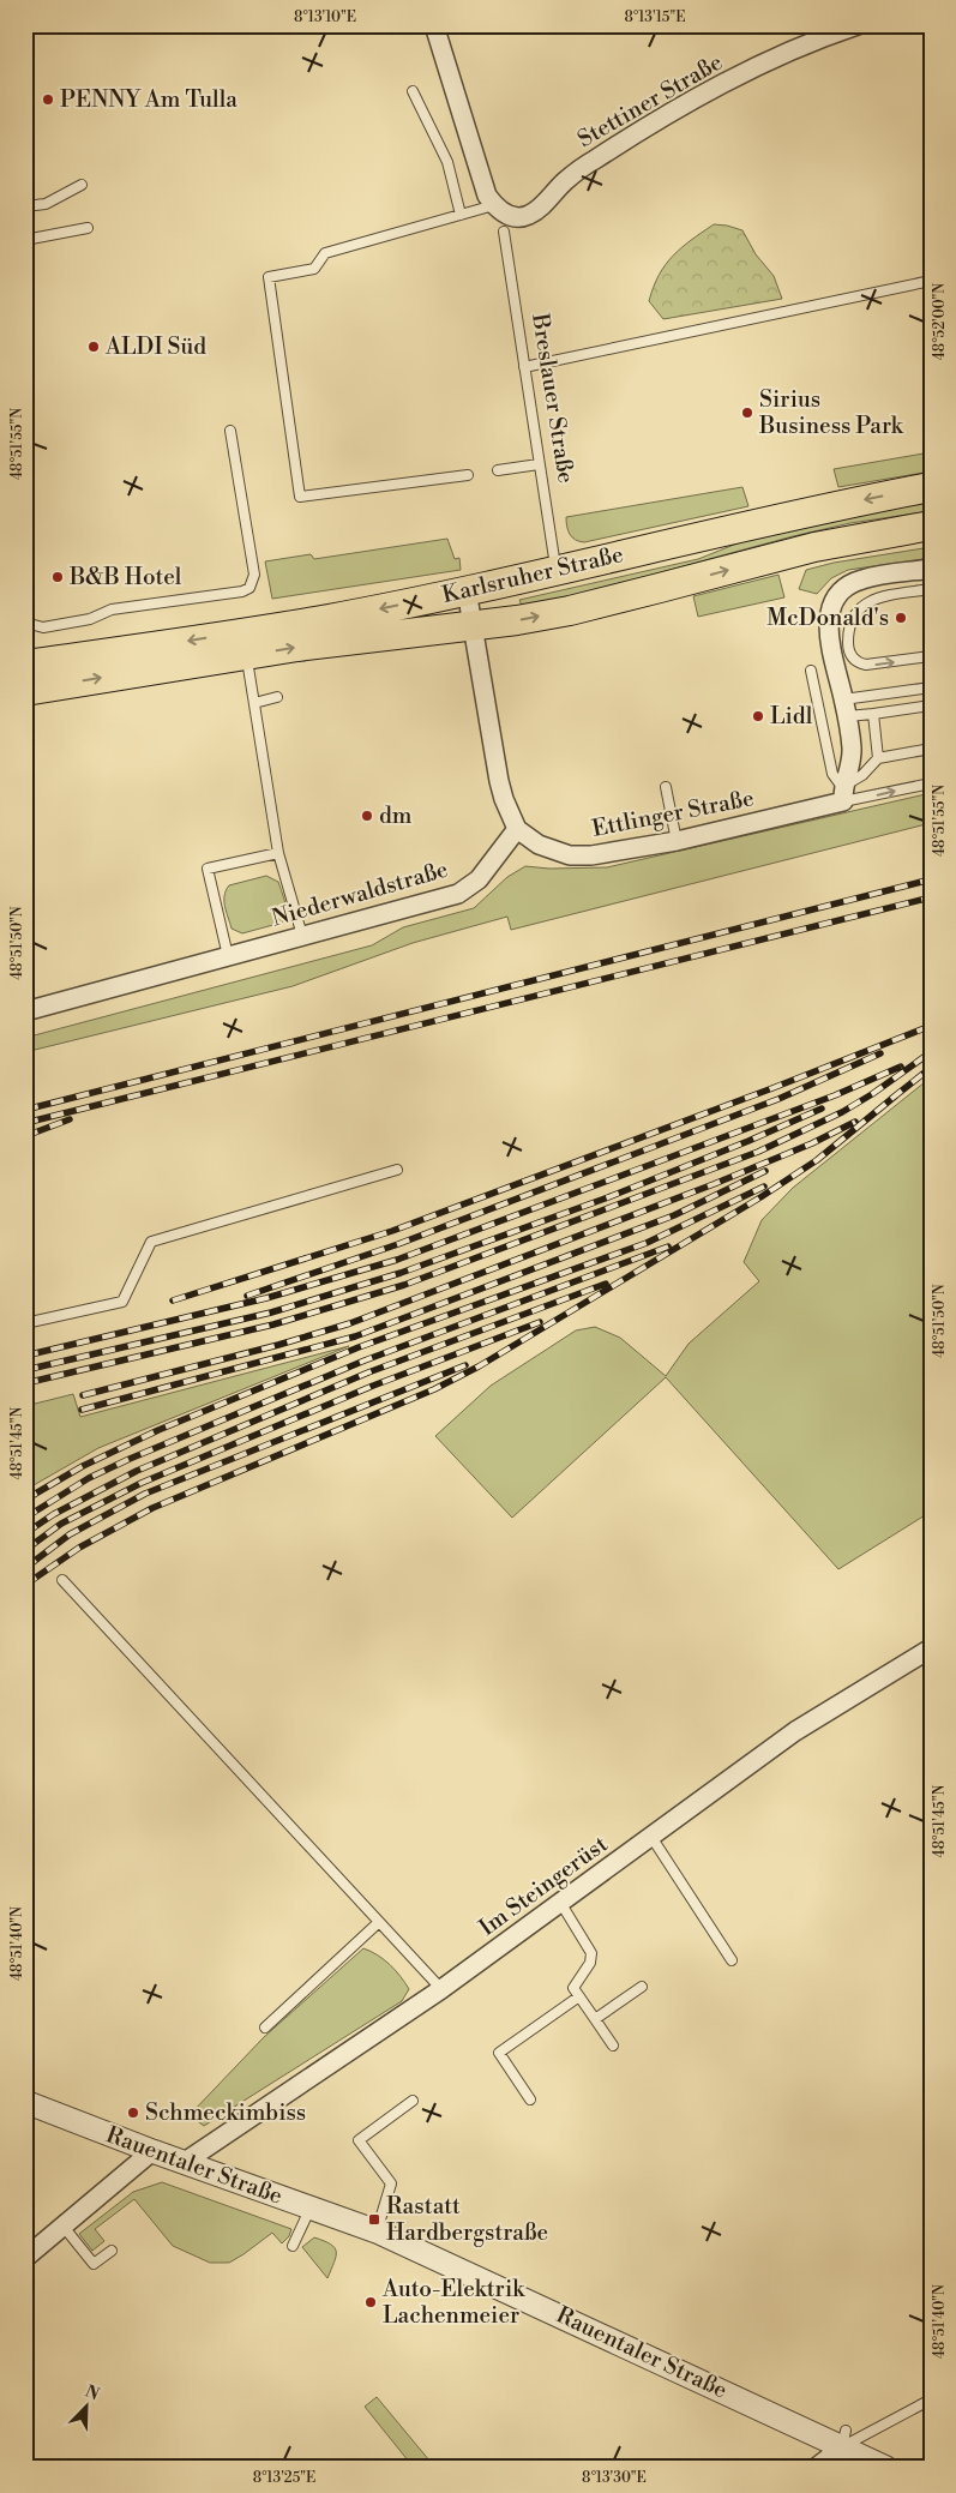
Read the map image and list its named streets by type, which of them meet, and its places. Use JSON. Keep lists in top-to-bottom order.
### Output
{
  "streets": {
    "main road": ["Karlsruher Straße"],
    "street": [
      "Stettiner Straße",
      "Ettlinger Straße",
      "Niederwaldstraße",
      "Im Steingerüst",
      "Rauentaler Straße"
    ],
    "lane": ["Breslauer Straße"]
  },
  "crossings": [
    ["Stettiner Straße", "Breslauer Straße"],
    ["Breslauer Straße", "Karlsruher Straße"],
    ["Ettlinger Straße", "Niederwaldstraße"],
    ["Im Steingerüst", "Rauentaler Straße"]
  ],
  "places": {
    "other": [
      "PENNY Am Tulla",
      "ALDI Süd",
      "Sirius Business Park",
      "B&B Hotel",
      "McDonald's",
      "Lidl",
      "dm",
      "Schmeckimbiss",
      "Auto-Elektrik Lachenmeier"
    ],
    "transit": ["Rastatt Hardbergstraße"]
  },
  "north": "top right",
  "coordinates": [
    "8°13'10\"E",
    "8°13'15\"E",
    "48°52'00\"N",
    "48°51'55\"N",
    "48°51'50\"N",
    "48°51'45\"N",
    "48°51'40\"N",
    "8°13'25\"E",
    "8°13'30\"E"
  ]
}
